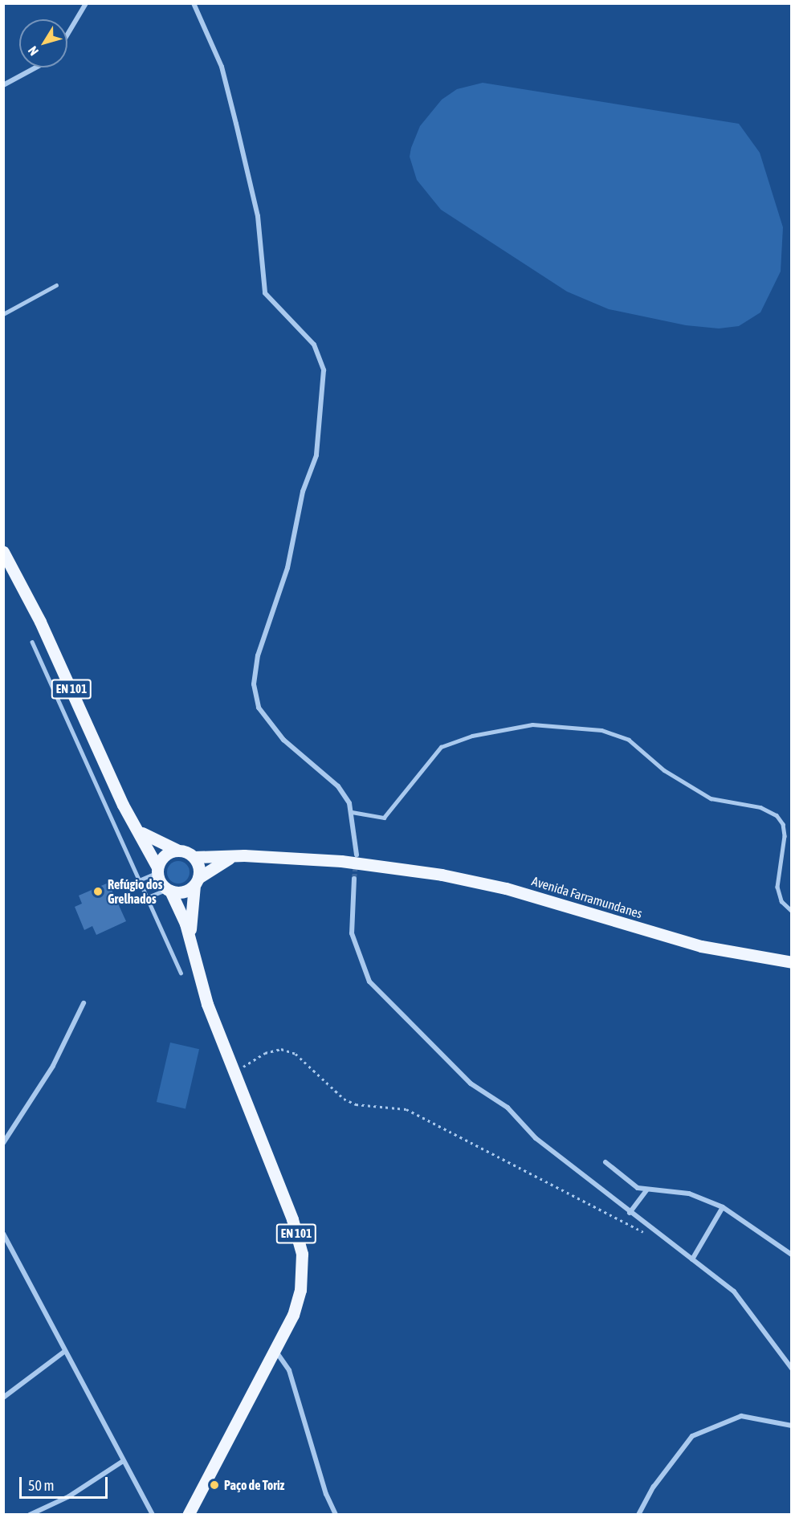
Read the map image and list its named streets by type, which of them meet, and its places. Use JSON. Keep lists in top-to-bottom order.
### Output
{
  "streets": {
    "main road": ["EN 101", "Avenida Farramundanes"]
  },
  "places": ["Refúgio dos Grelhados", "Paço de Toriz"],
  "scale_bar": "50 m",
  "north": "bottom left"
}
